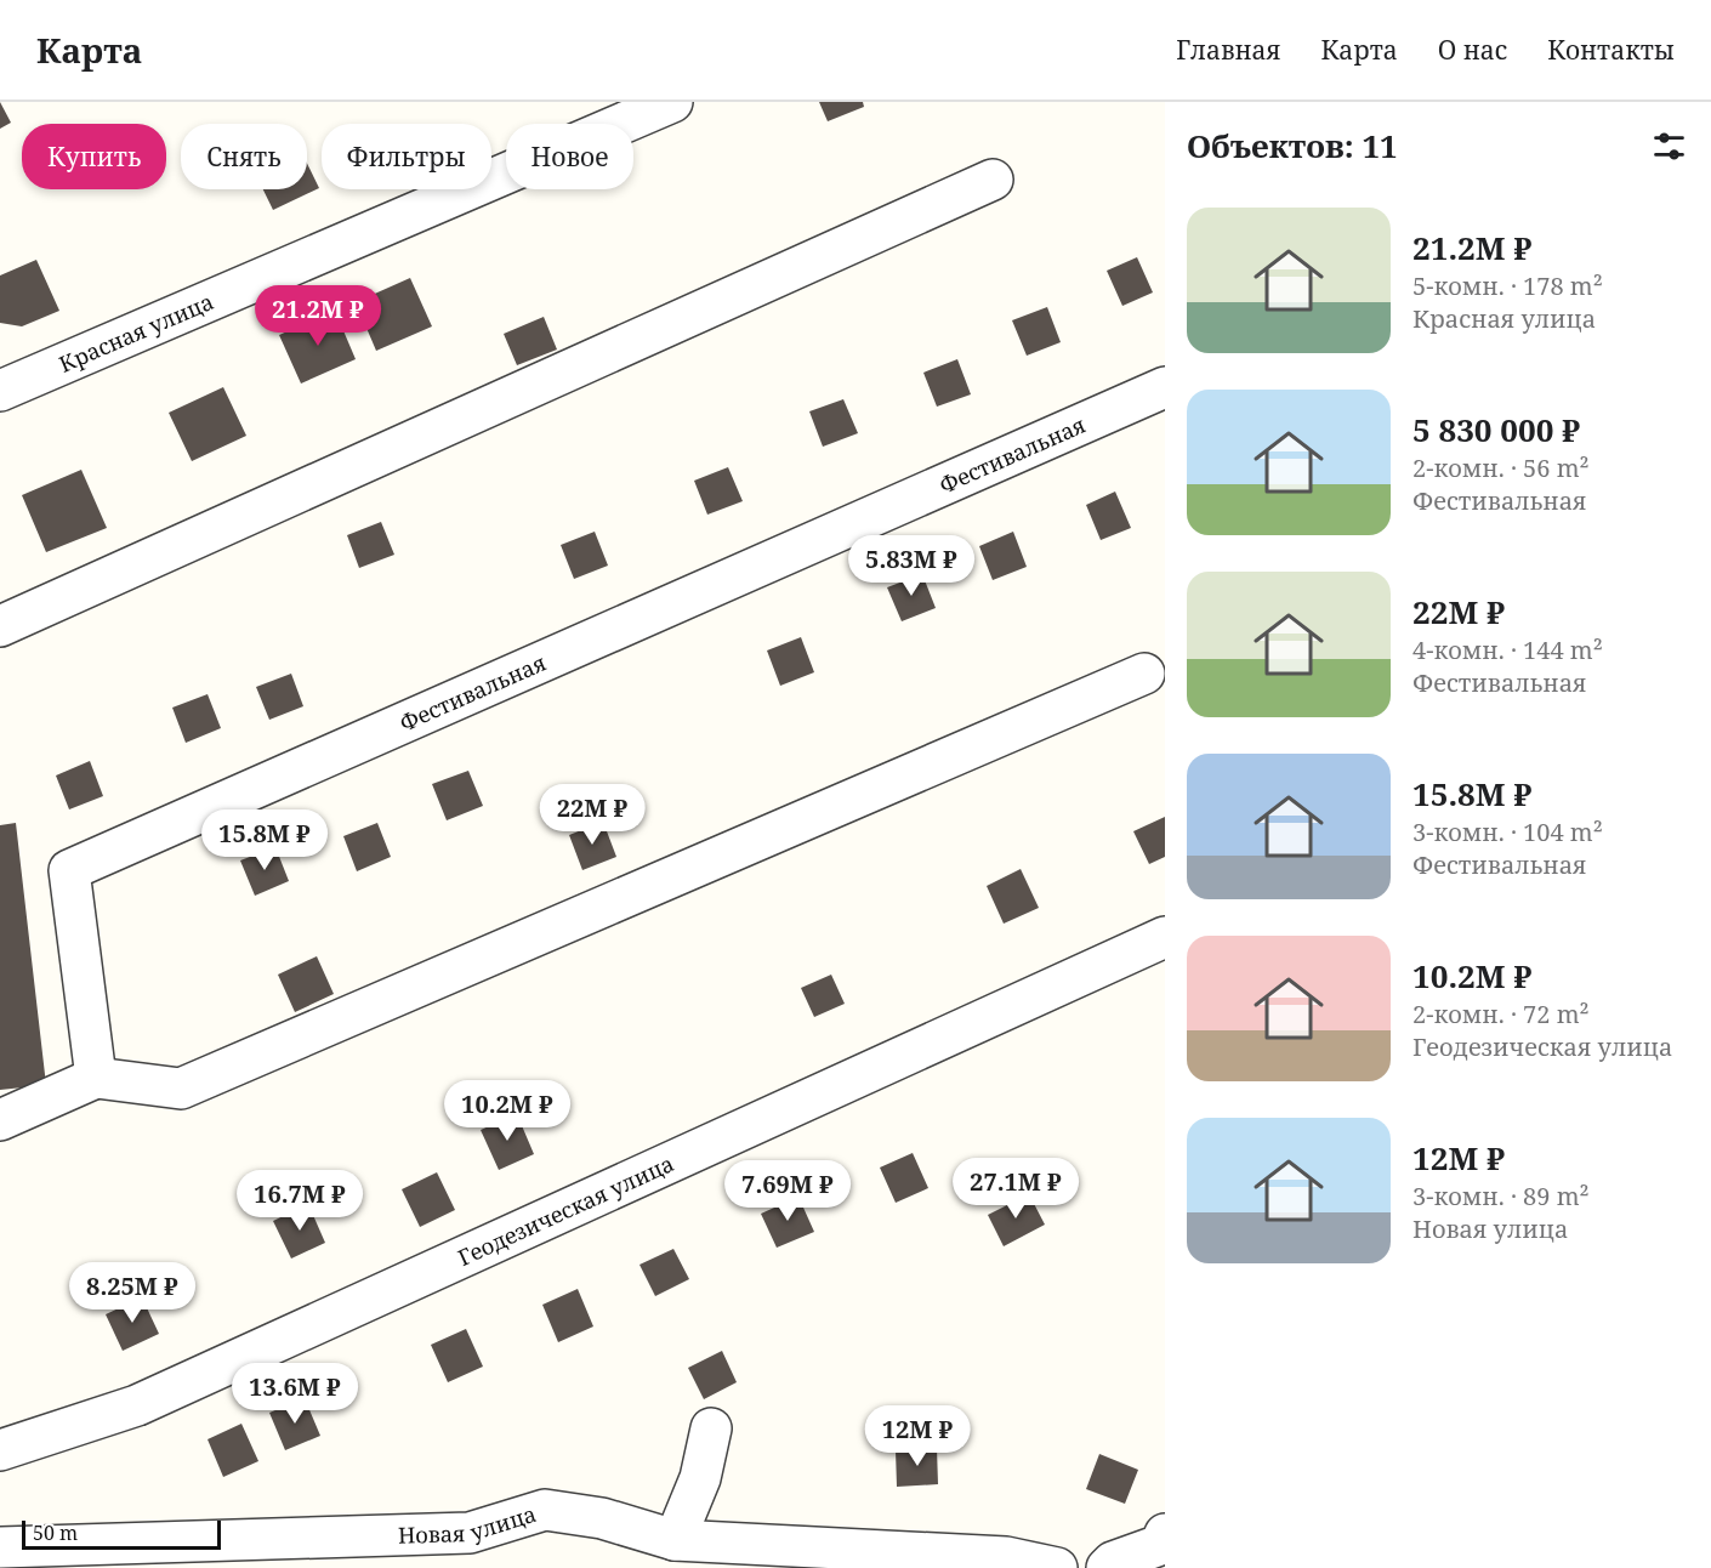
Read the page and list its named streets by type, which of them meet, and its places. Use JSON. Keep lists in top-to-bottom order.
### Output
{
  "streets": {
    "street": [
      "Красная улица",
      "Фестивальная",
      "Геодезическая улица",
      "Новая улица"
    ]
  },
  "scale_bar": "50 m",
  "page": {
    "header": "Карта",
    "nav": [
      "Главная",
      "Карта",
      "О нас",
      "Контакты"
    ],
    "heading": "Объектов: 11",
    "chip": [
      "Купить",
      "Снять",
      "Фильтры",
      "Новое"
    ],
    "list": [
      {
        "name": "21.2M ₽",
        "note": "5-комн. · 178 m² · Красная улица"
      },
      {
        "name": "5 830 000 ₽",
        "note": "2-комн. · 56 m² · Фестивальная"
      },
      {
        "name": "22M ₽",
        "note": "4-комн. · 144 m² · Фестивальная"
      },
      {
        "name": "15.8M ₽",
        "note": "3-комн. · 104 m² · Фестивальная"
      },
      {
        "name": "10.2M ₽",
        "note": "2-комн. · 72 m² · Геодезическая улица"
      },
      {
        "name": "12M ₽",
        "note": "3-комн. · 89 m² · Новая улица"
      }
    ],
    "price": [
      "21.2M ₽",
      "5.83M ₽",
      "22M ₽",
      "15.8M ₽",
      "10.2M ₽",
      "27.1M ₽",
      "7.69M ₽",
      "16.7M ₽",
      "8.25M ₽",
      "13.6M ₽",
      "12M ₽"
    ],
    "scale": "50 m"
  }
}
